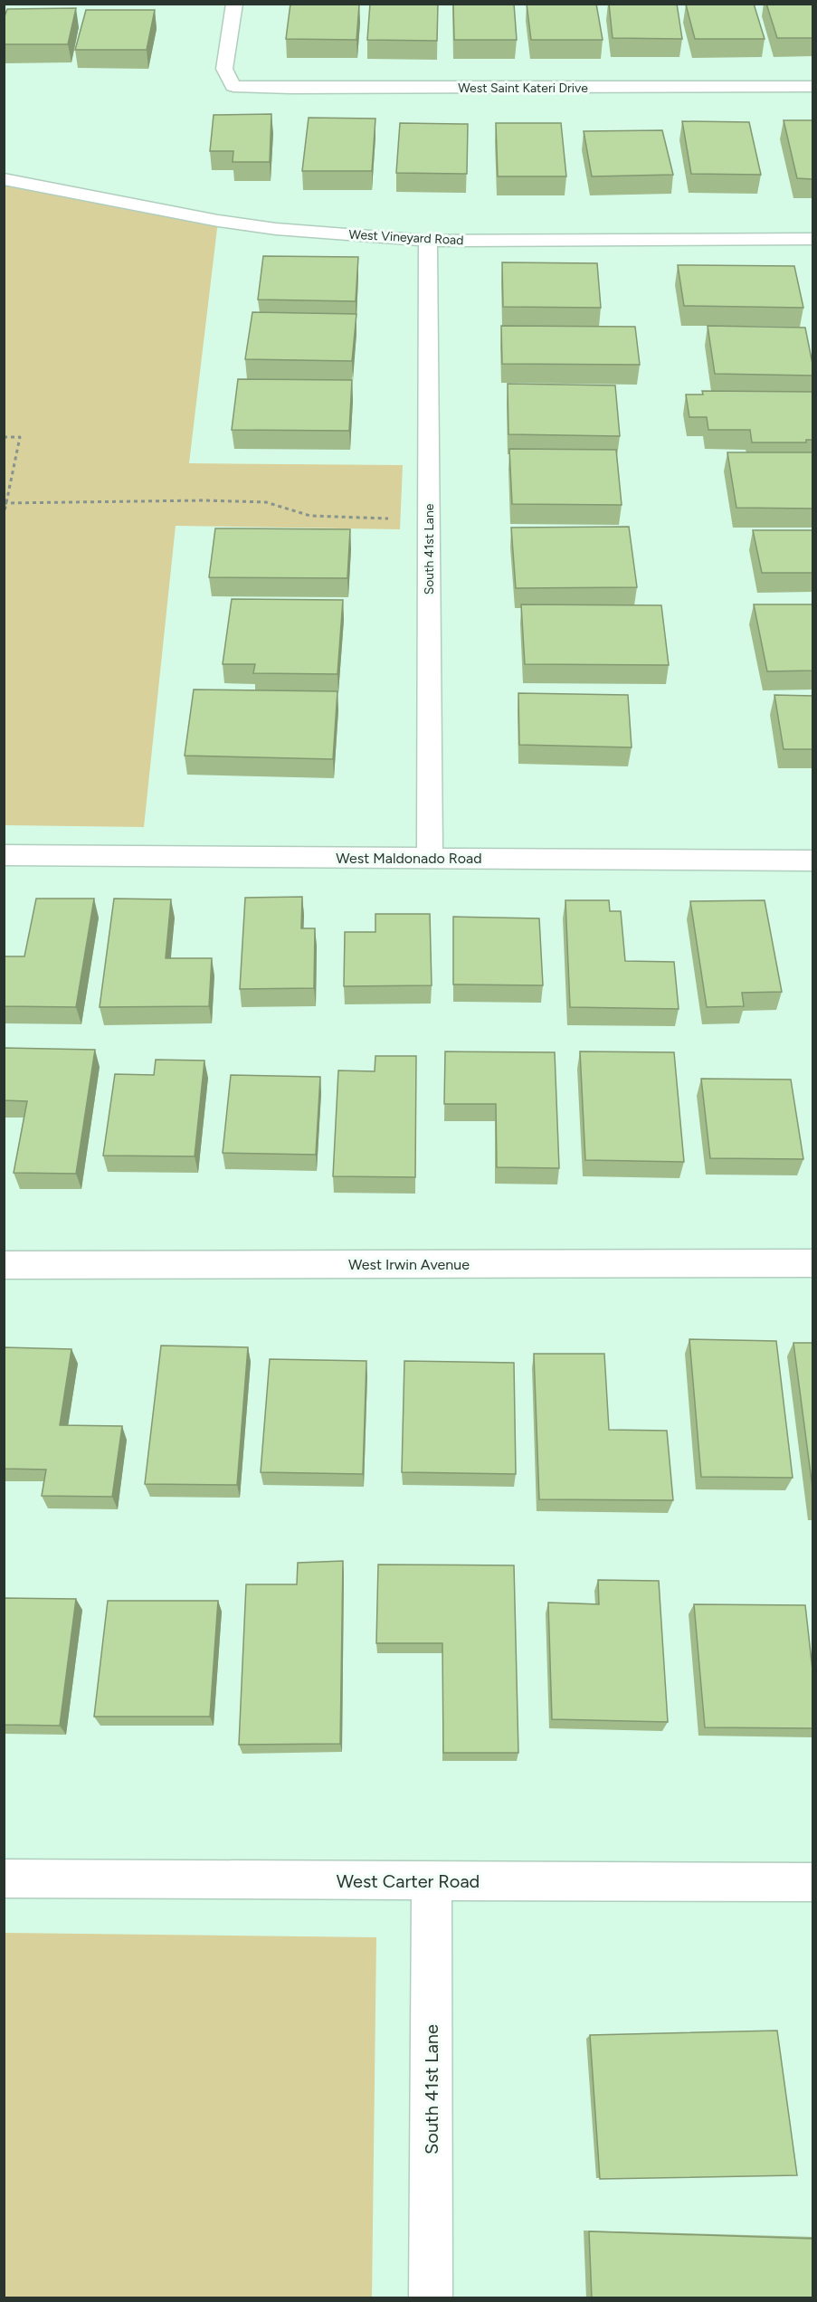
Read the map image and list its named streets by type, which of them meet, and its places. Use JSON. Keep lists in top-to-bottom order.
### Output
{
  "streets": {
    "street": [
      "West Saint Kateri Drive",
      "West Vineyard Road",
      "South 41st Lane",
      "West Maldonado Road",
      "West Irwin Avenue",
      "West Carter Road"
    ]
  },
  "crossings": [
    ["West Vineyard Road", "South 41st Lane"],
    ["South 41st Lane", "West Maldonado Road"],
    ["South 41st Lane", "West Carter Road"]
  ]
}
